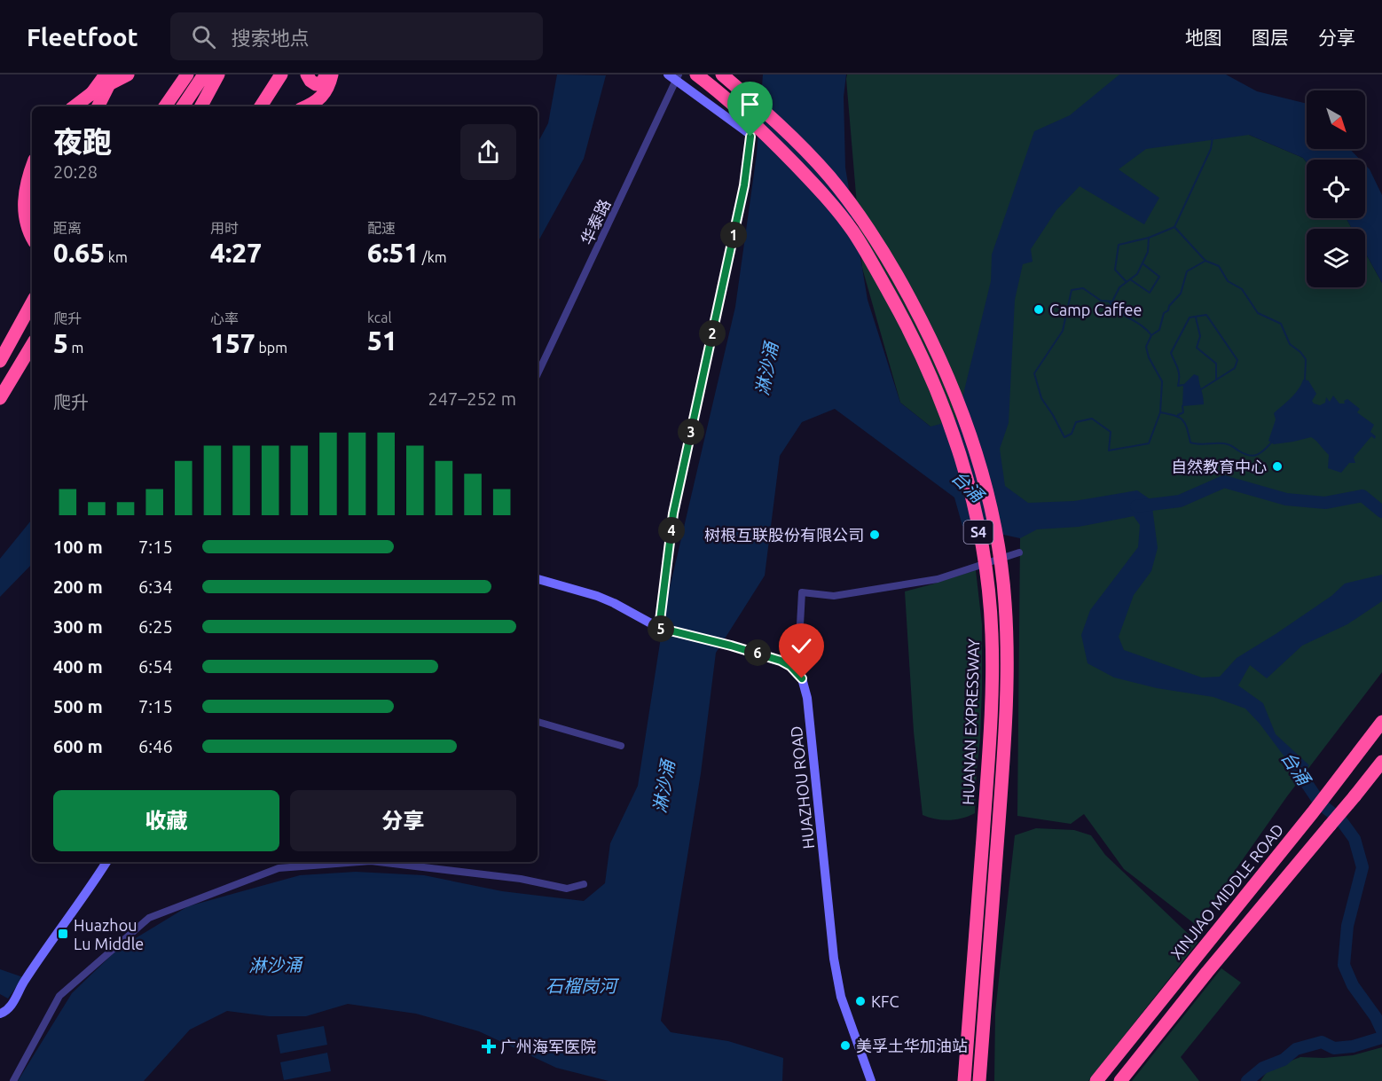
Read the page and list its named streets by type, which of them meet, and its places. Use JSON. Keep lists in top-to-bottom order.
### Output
{
  "streets": {
    "highway": ["S4", "HUANAN EXPRESSWAY", "XINJIAO MIDDLE ROAD"],
    "main road": ["HUAZHOU ROAD"],
    "street": ["华泰路"]
  },
  "water": ["淋沙涌", "台涌", "石榴岗河"],
  "places": {
    "other": [
      "Camp Caffee",
      "自然教育中心",
      "树根互联股份有限公司",
      "KFC",
      "美孚土华加油站"
    ],
    "transit": ["Huazhou Lu Middle"],
    "health": ["广州海军医院"]
  },
  "north": "bottom right",
  "page": {
    "header": "Fleetfoot",
    "search": "搜索地点",
    "nav": ["地图", "图层", "分享"],
    "heading": ["夜跑", "20:28"],
    "stats": [
      ["距离", "0.65 km"],
      ["用时", "4:27"],
      ["配速", "6:51 /km"],
      ["爬升", "5 m"],
      ["心率", "157 bpm"],
      ["kcal", "51"]
    ],
    "pins": [
      "1",
      "2",
      "3",
      "4",
      "5",
      "6"
    ],
    "chart": ["爬升", "247–252 m"],
    "list": [
      {
        "name": "100 m",
        "note": "7:15"
      },
      {
        "name": "200 m",
        "note": "6:34"
      },
      {
        "name": "300 m",
        "note": "6:25"
      },
      {
        "name": "400 m",
        "note": "6:54"
      },
      {
        "name": "500 m",
        "note": "7:15"
      },
      {
        "name": "600 m",
        "note": "6:46"
      }
    ],
    "buttons": ["收藏", "分享"]
  }
}
